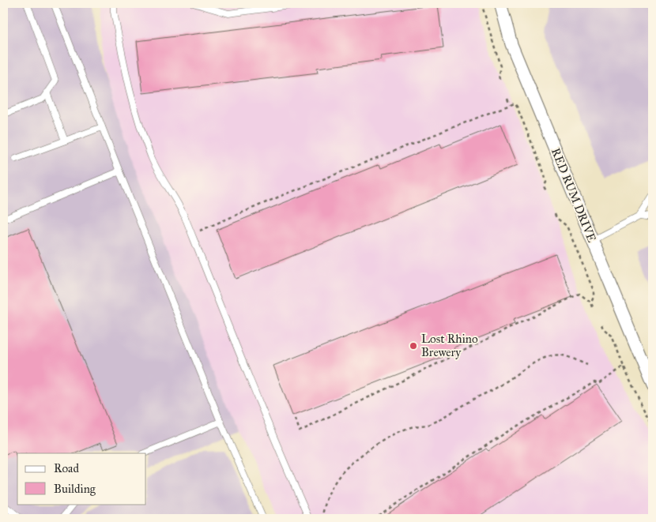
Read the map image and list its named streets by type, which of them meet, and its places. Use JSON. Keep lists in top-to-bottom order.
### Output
{
  "streets": {
    "street": ["RED RUM DRIVE"]
  },
  "places": ["Lost Rhino Brewery"],
  "legend": ["Road", "Building"]
}
